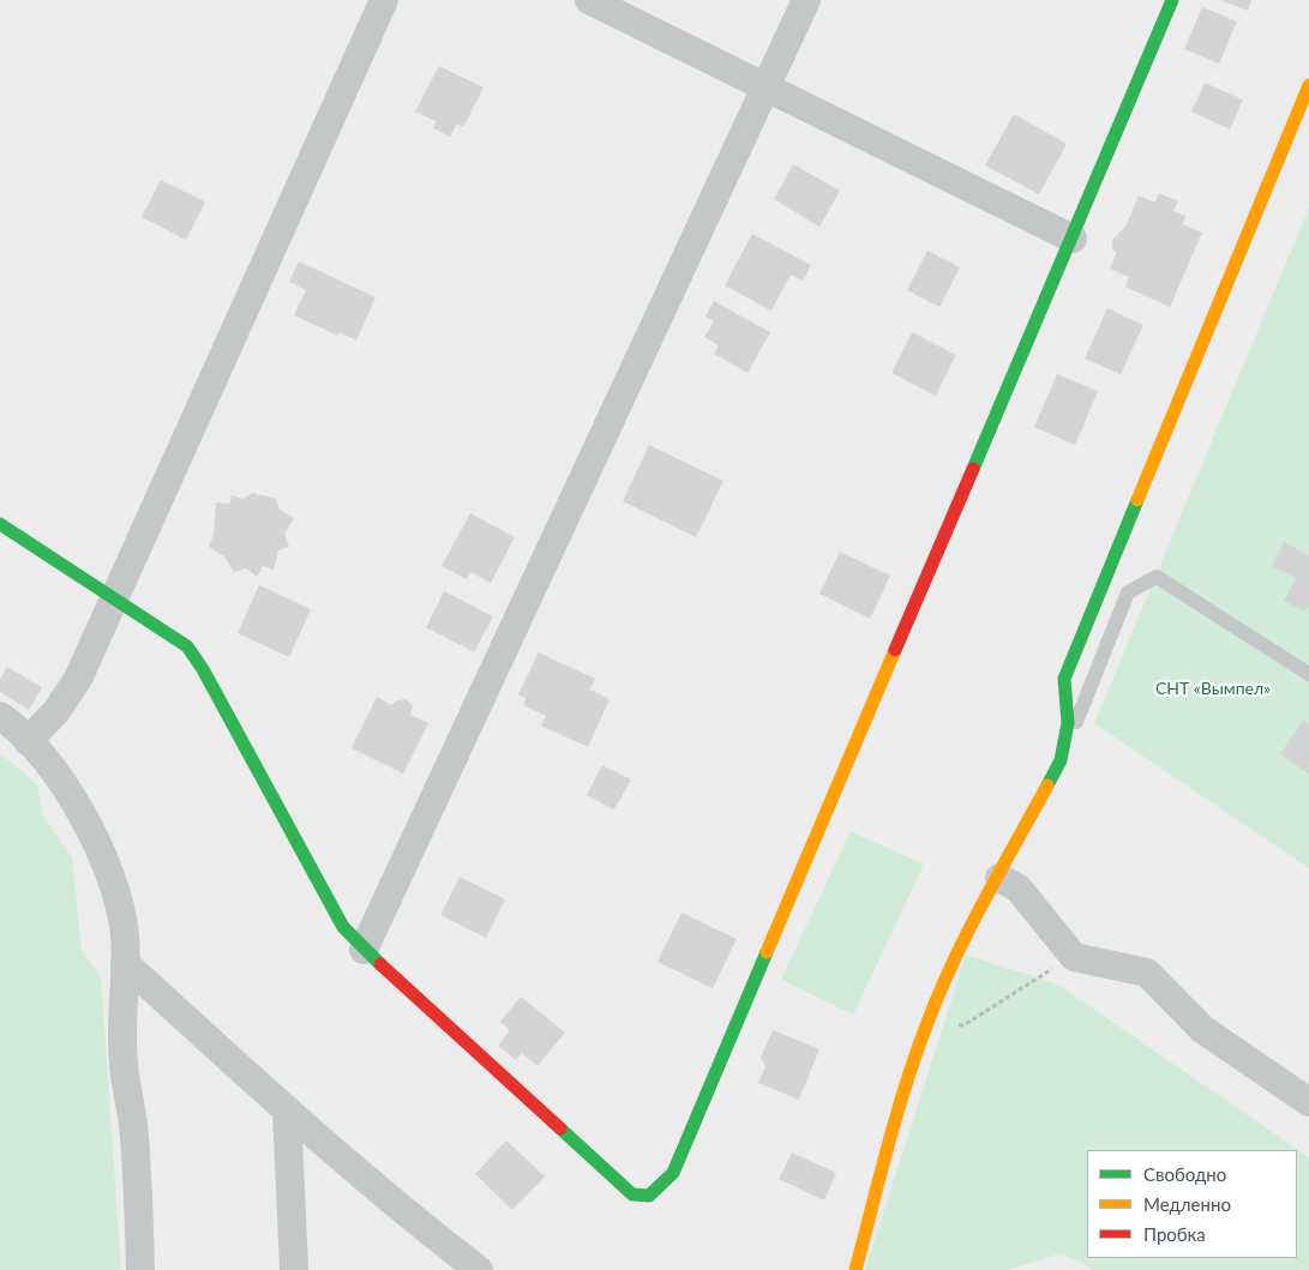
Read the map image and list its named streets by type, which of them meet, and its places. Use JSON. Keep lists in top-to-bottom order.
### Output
{
  "parks": ["СНТ «Вымпел»"],
  "legend": ["Свободно", "Медленно", "Пробка"]
}
